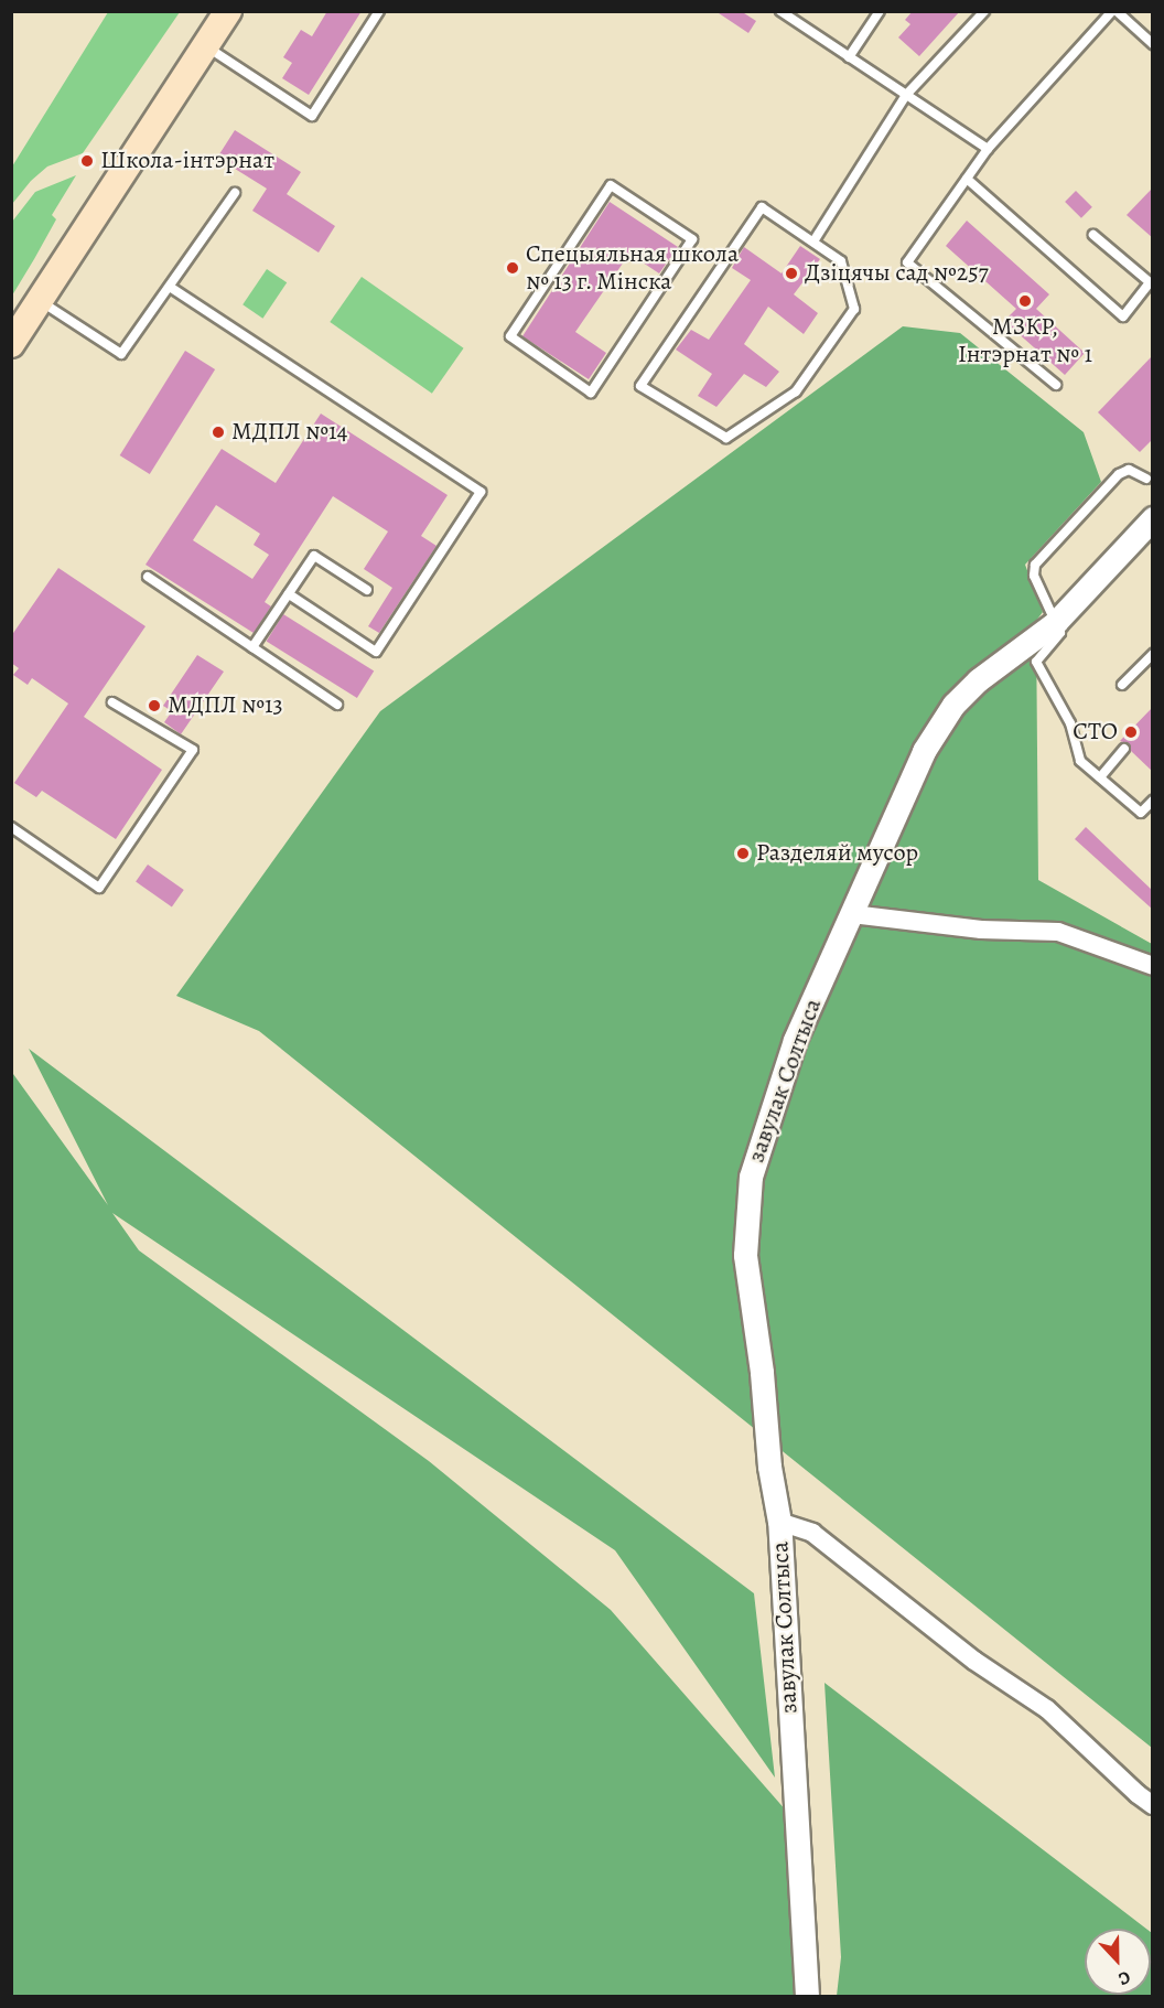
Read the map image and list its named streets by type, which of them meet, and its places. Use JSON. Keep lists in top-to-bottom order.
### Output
{
  "streets": {
    "street": ["завулак Солтыса"]
  },
  "places": [
    "Школа-інтэрнат",
    "Спецыяльная школа № 13 г. Мінска",
    "Дзіцячы сад №257",
    "МЗКР, Інтэрнат № 1",
    "МДПЛ №14",
    "МДПЛ №13",
    "СТО",
    "Разделяй мусор"
  ],
  "north": "bottom"
}
